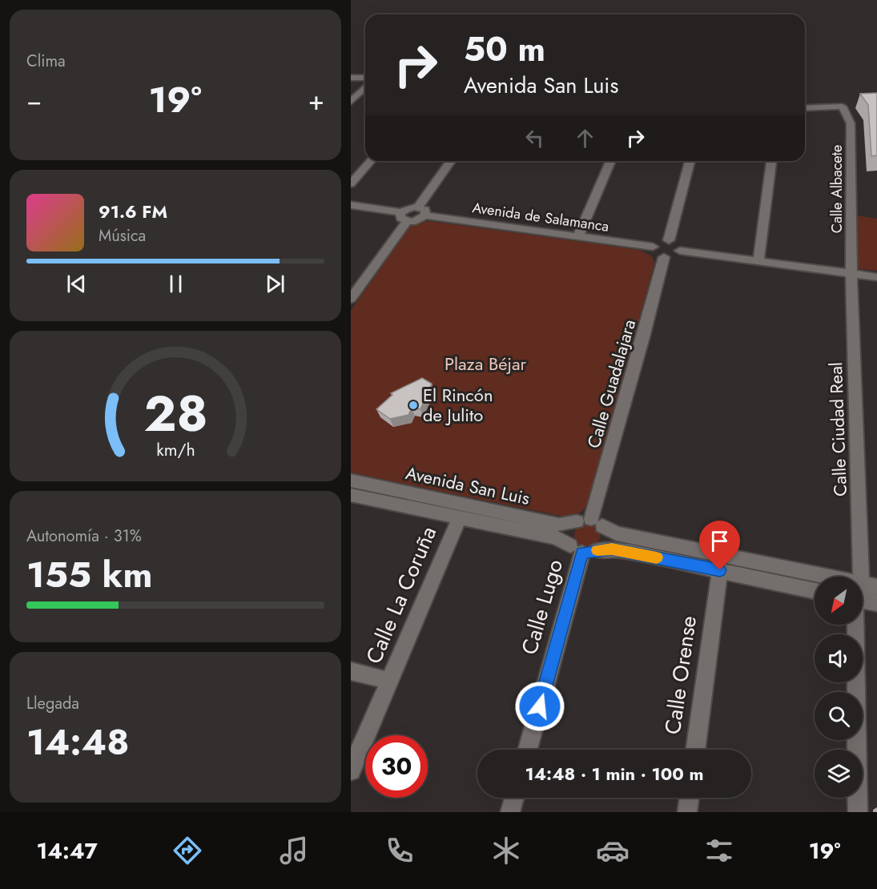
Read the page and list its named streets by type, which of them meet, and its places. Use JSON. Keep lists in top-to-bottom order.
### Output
{
  "streets": {
    "street": [
      "Calle Albacete",
      "Avenida de Salamanca",
      "Calle Guadalajara",
      "Calle Ciudad Real",
      "Avenida San Luis",
      "Calle La Coruña",
      "Calle Lugo",
      "Calle Orense"
    ]
  },
  "crossings": [
    ["Calle Albacete", "Calle Ciudad Real"],
    ["Avenida de Salamanca", "Calle Guadalajara"],
    ["Calle Guadalajara", "Avenida San Luis"],
    ["Avenida San Luis", "Calle La Coruña"],
    ["Avenida San Luis", "Calle Lugo"],
    ["Avenida San Luis", "Calle Orense"]
  ],
  "parks": ["Plaza Béjar"],
  "places": ["El Rincón de Julito"],
  "north": "bottom left",
  "page": {
    "tile": [
      "Clima",
      ["Autonomía · 31%", "155 km"],
      ["Llegada", "14:48"]
    ],
    "turn": ["50 m", "Avenida San Luis"],
    "heat": ["−", "19°", "+"],
    "song": ["91.6 FM", "Música"],
    "limit": "30",
    "trip": "14:48 · 1 min · 100 m",
    "tabs": ["14:47", "19°"],
    "gauge": ["28", "km/h"]
  }
}
